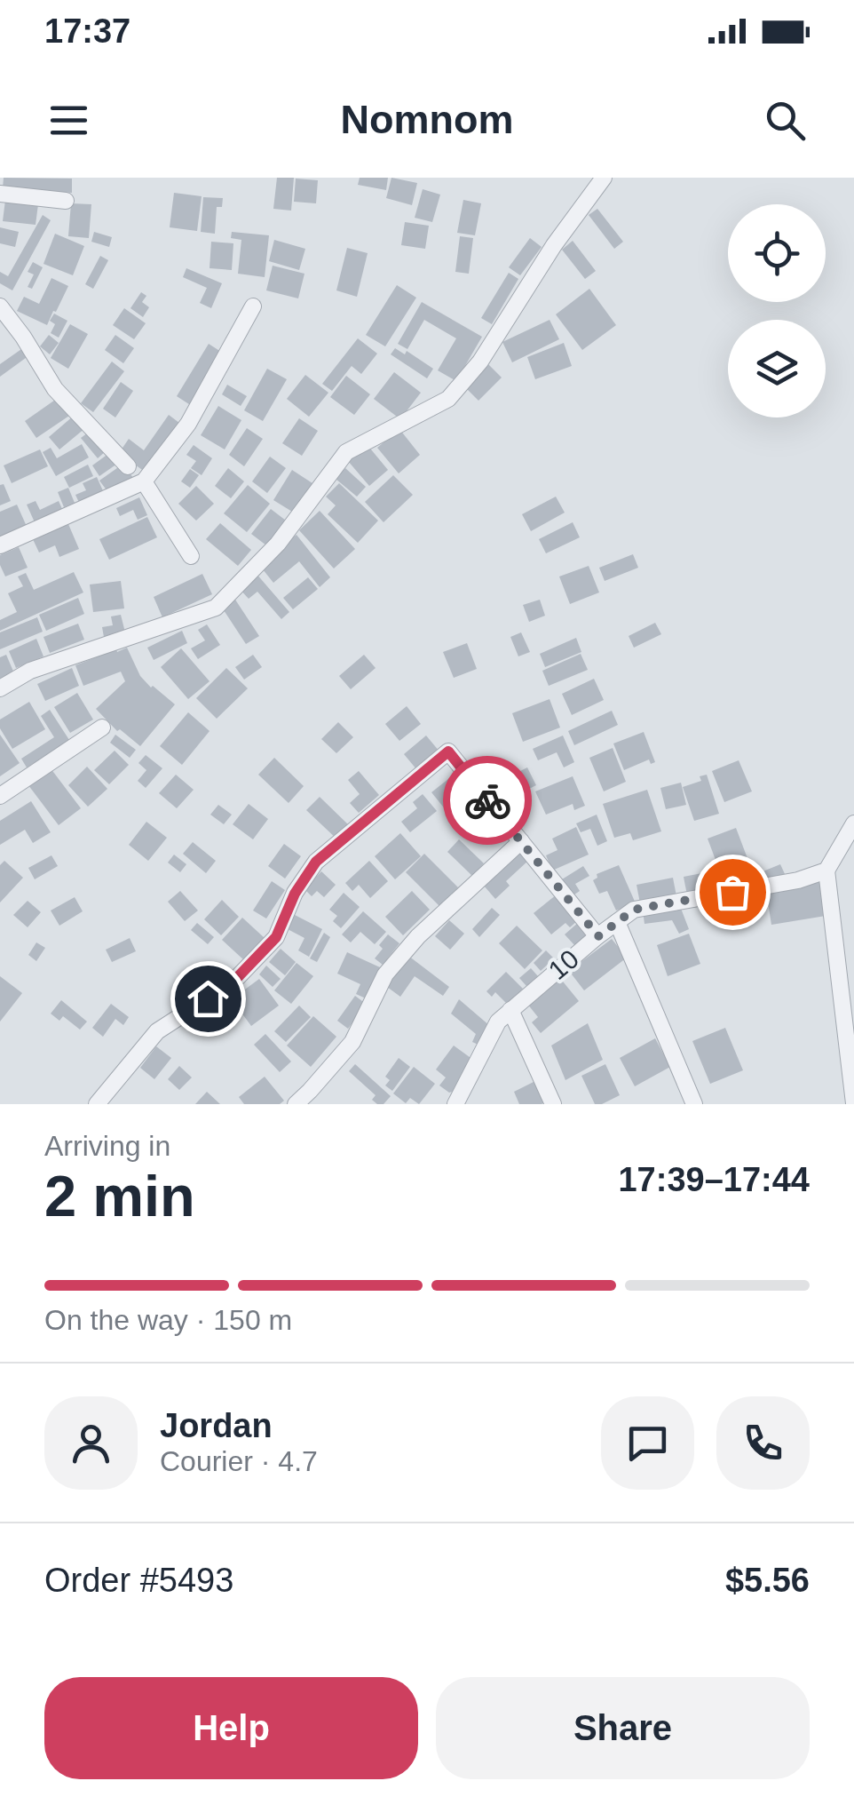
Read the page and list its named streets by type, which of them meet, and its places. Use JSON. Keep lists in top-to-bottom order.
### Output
{
  "streets": {
    "street": ["10"]
  },
  "page": {
    "status": "17:37",
    "header": "Nomnom",
    "heading": ["2 min", "Arriving in", "17:39–17:44"],
    "panel": [
      "Jordan",
      "Courier · 4.7",
      "Order #5493",
      "$5.56"
    ],
    "bar": "On the way · 150 m",
    "buttons": ["Help", "Share"]
  }
}
